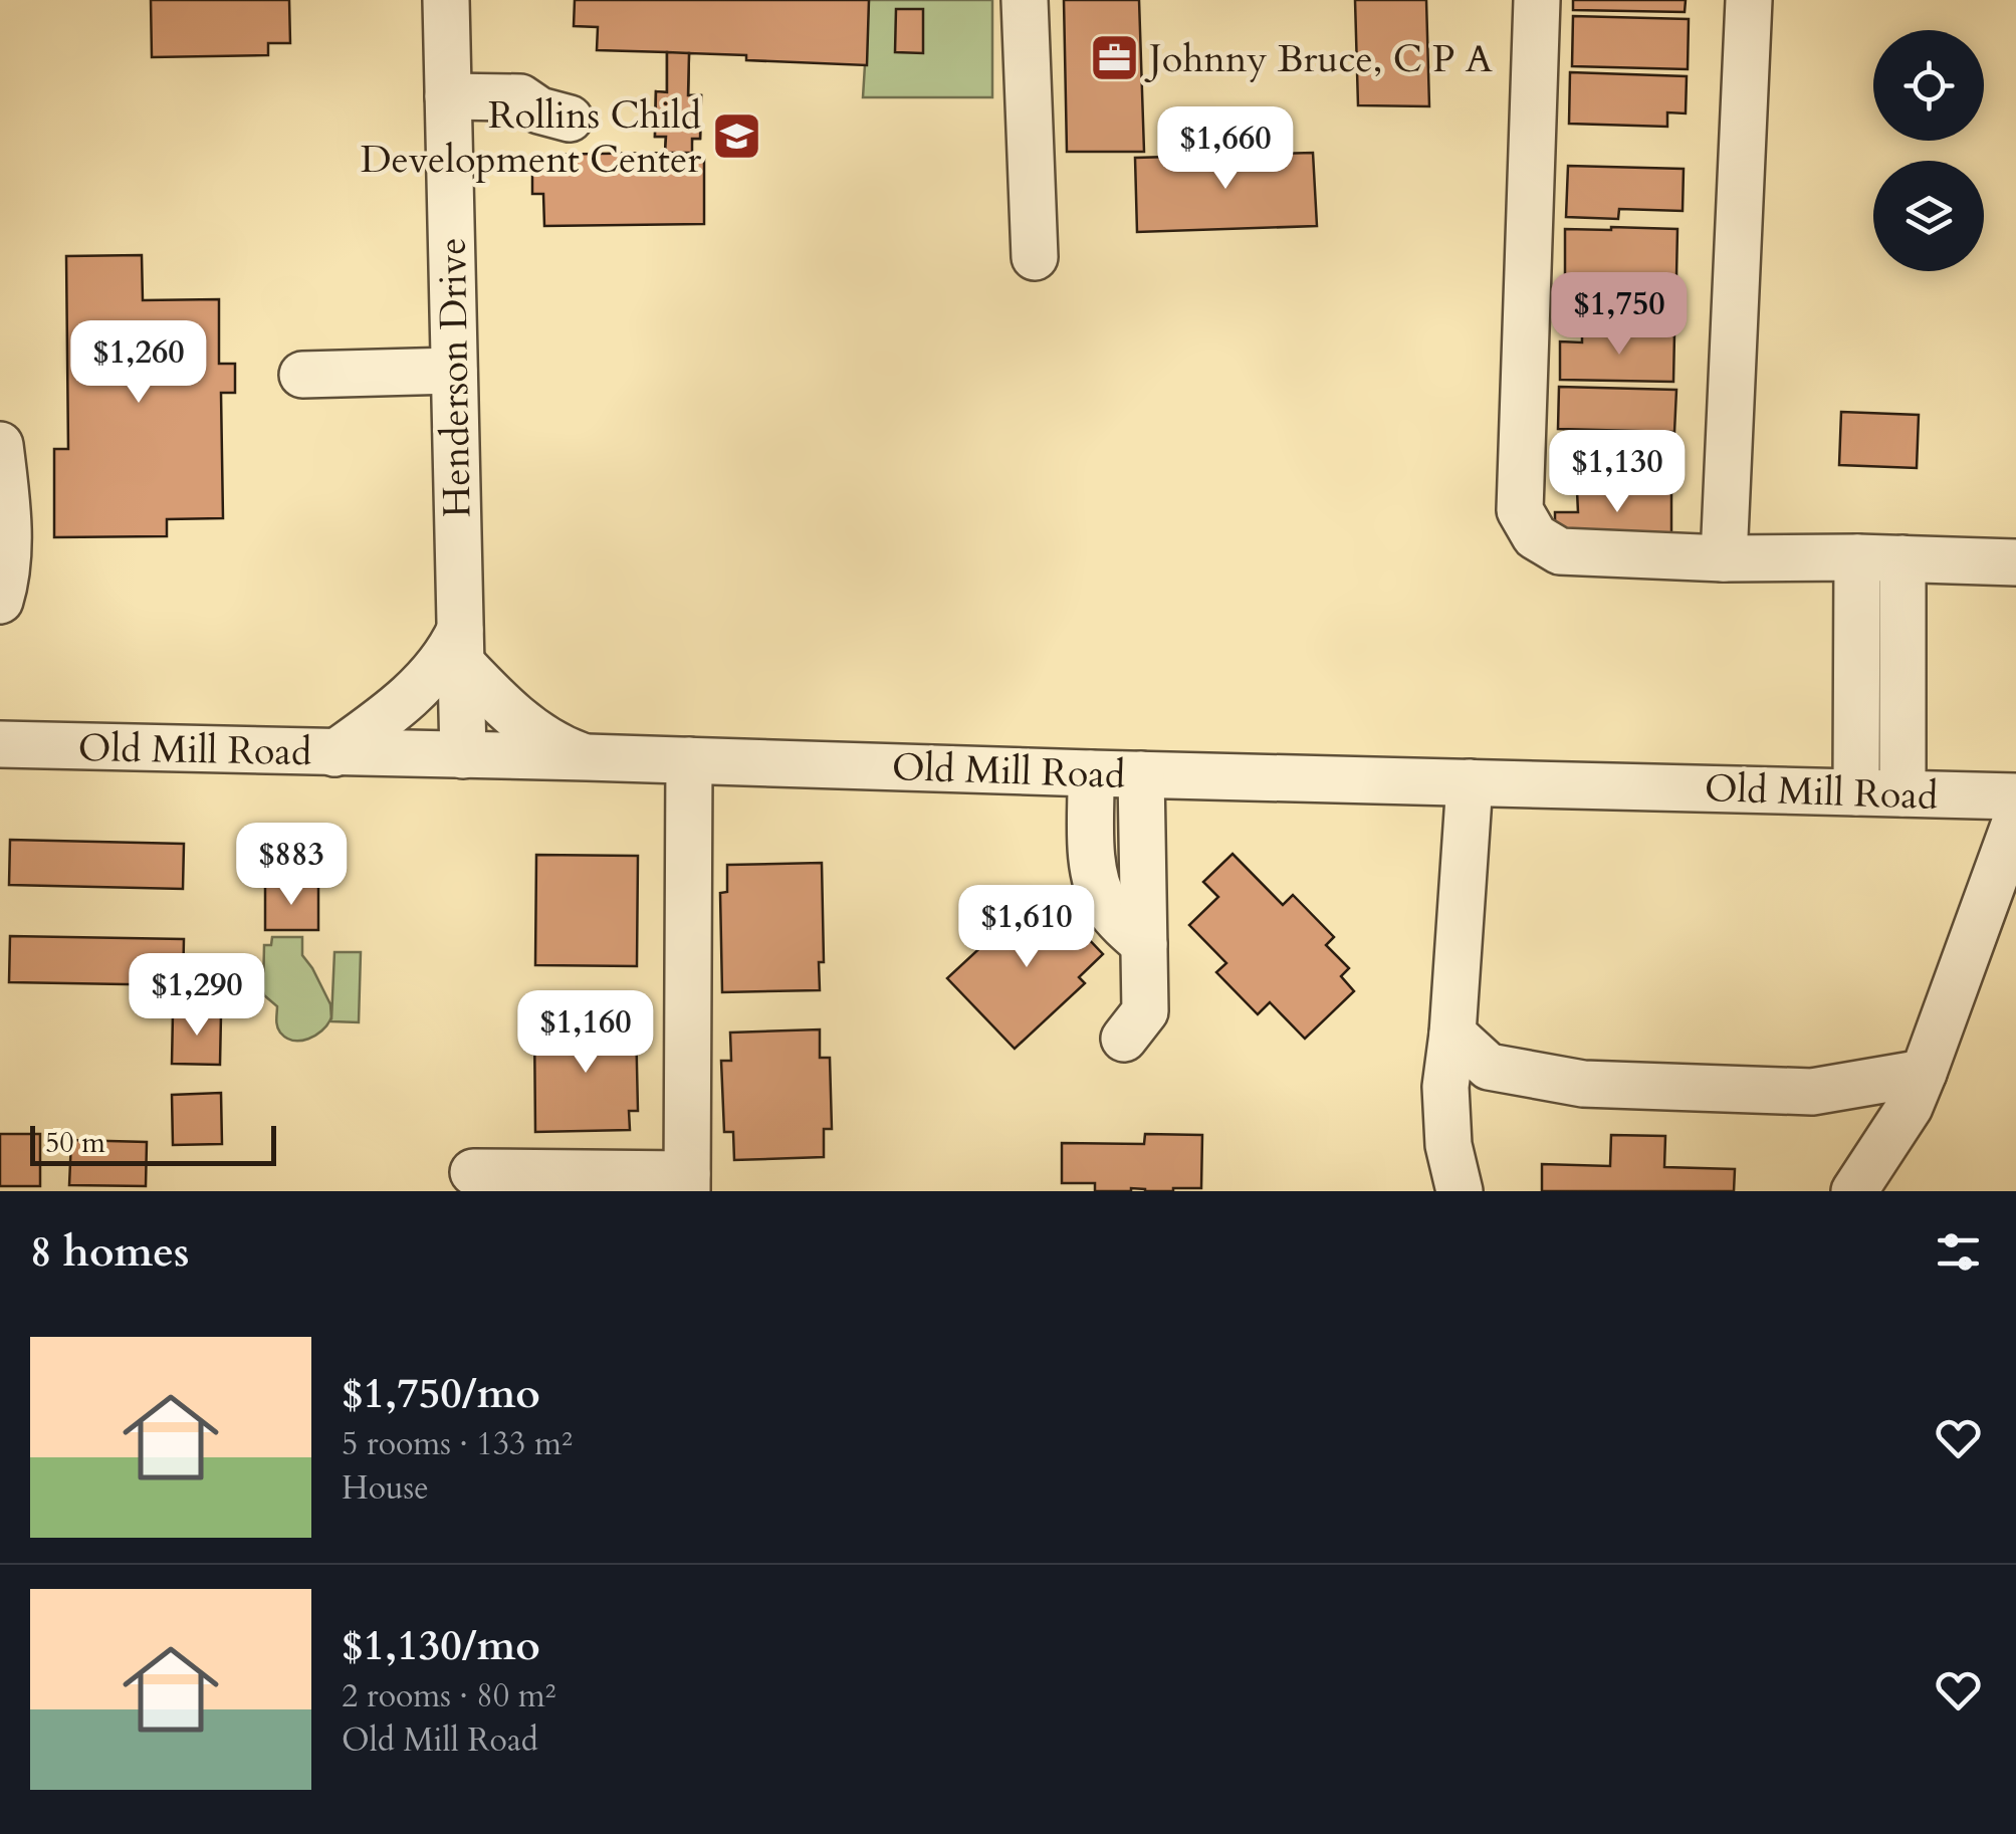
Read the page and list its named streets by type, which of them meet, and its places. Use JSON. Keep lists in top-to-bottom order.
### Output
{
  "streets": {
    "street": ["Henderson Drive", "Old Mill Road"]
  },
  "crossings": [
    ["Henderson Drive", "Old Mill Road"]
  ],
  "places": {
    "office": ["Johnny Bruce, C P A"],
    "school or university": ["Rollins Child Development Center"]
  },
  "scale_bar": "50 m",
  "page": {
    "price": [
      "$1,660",
      "$1,750",
      "$1,260",
      "$1,130",
      "$883",
      "$1,610",
      "$1,290",
      "$1,160"
    ],
    "scale": "50 m",
    "heading": "8 homes",
    "list": [
      {
        "name": "$1,750/mo",
        "note": "5 rooms · 133 m² · House"
      },
      {
        "name": "$1,130/mo",
        "note": "2 rooms · 80 m² · Old Mill Road"
      }
    ]
  }
}
